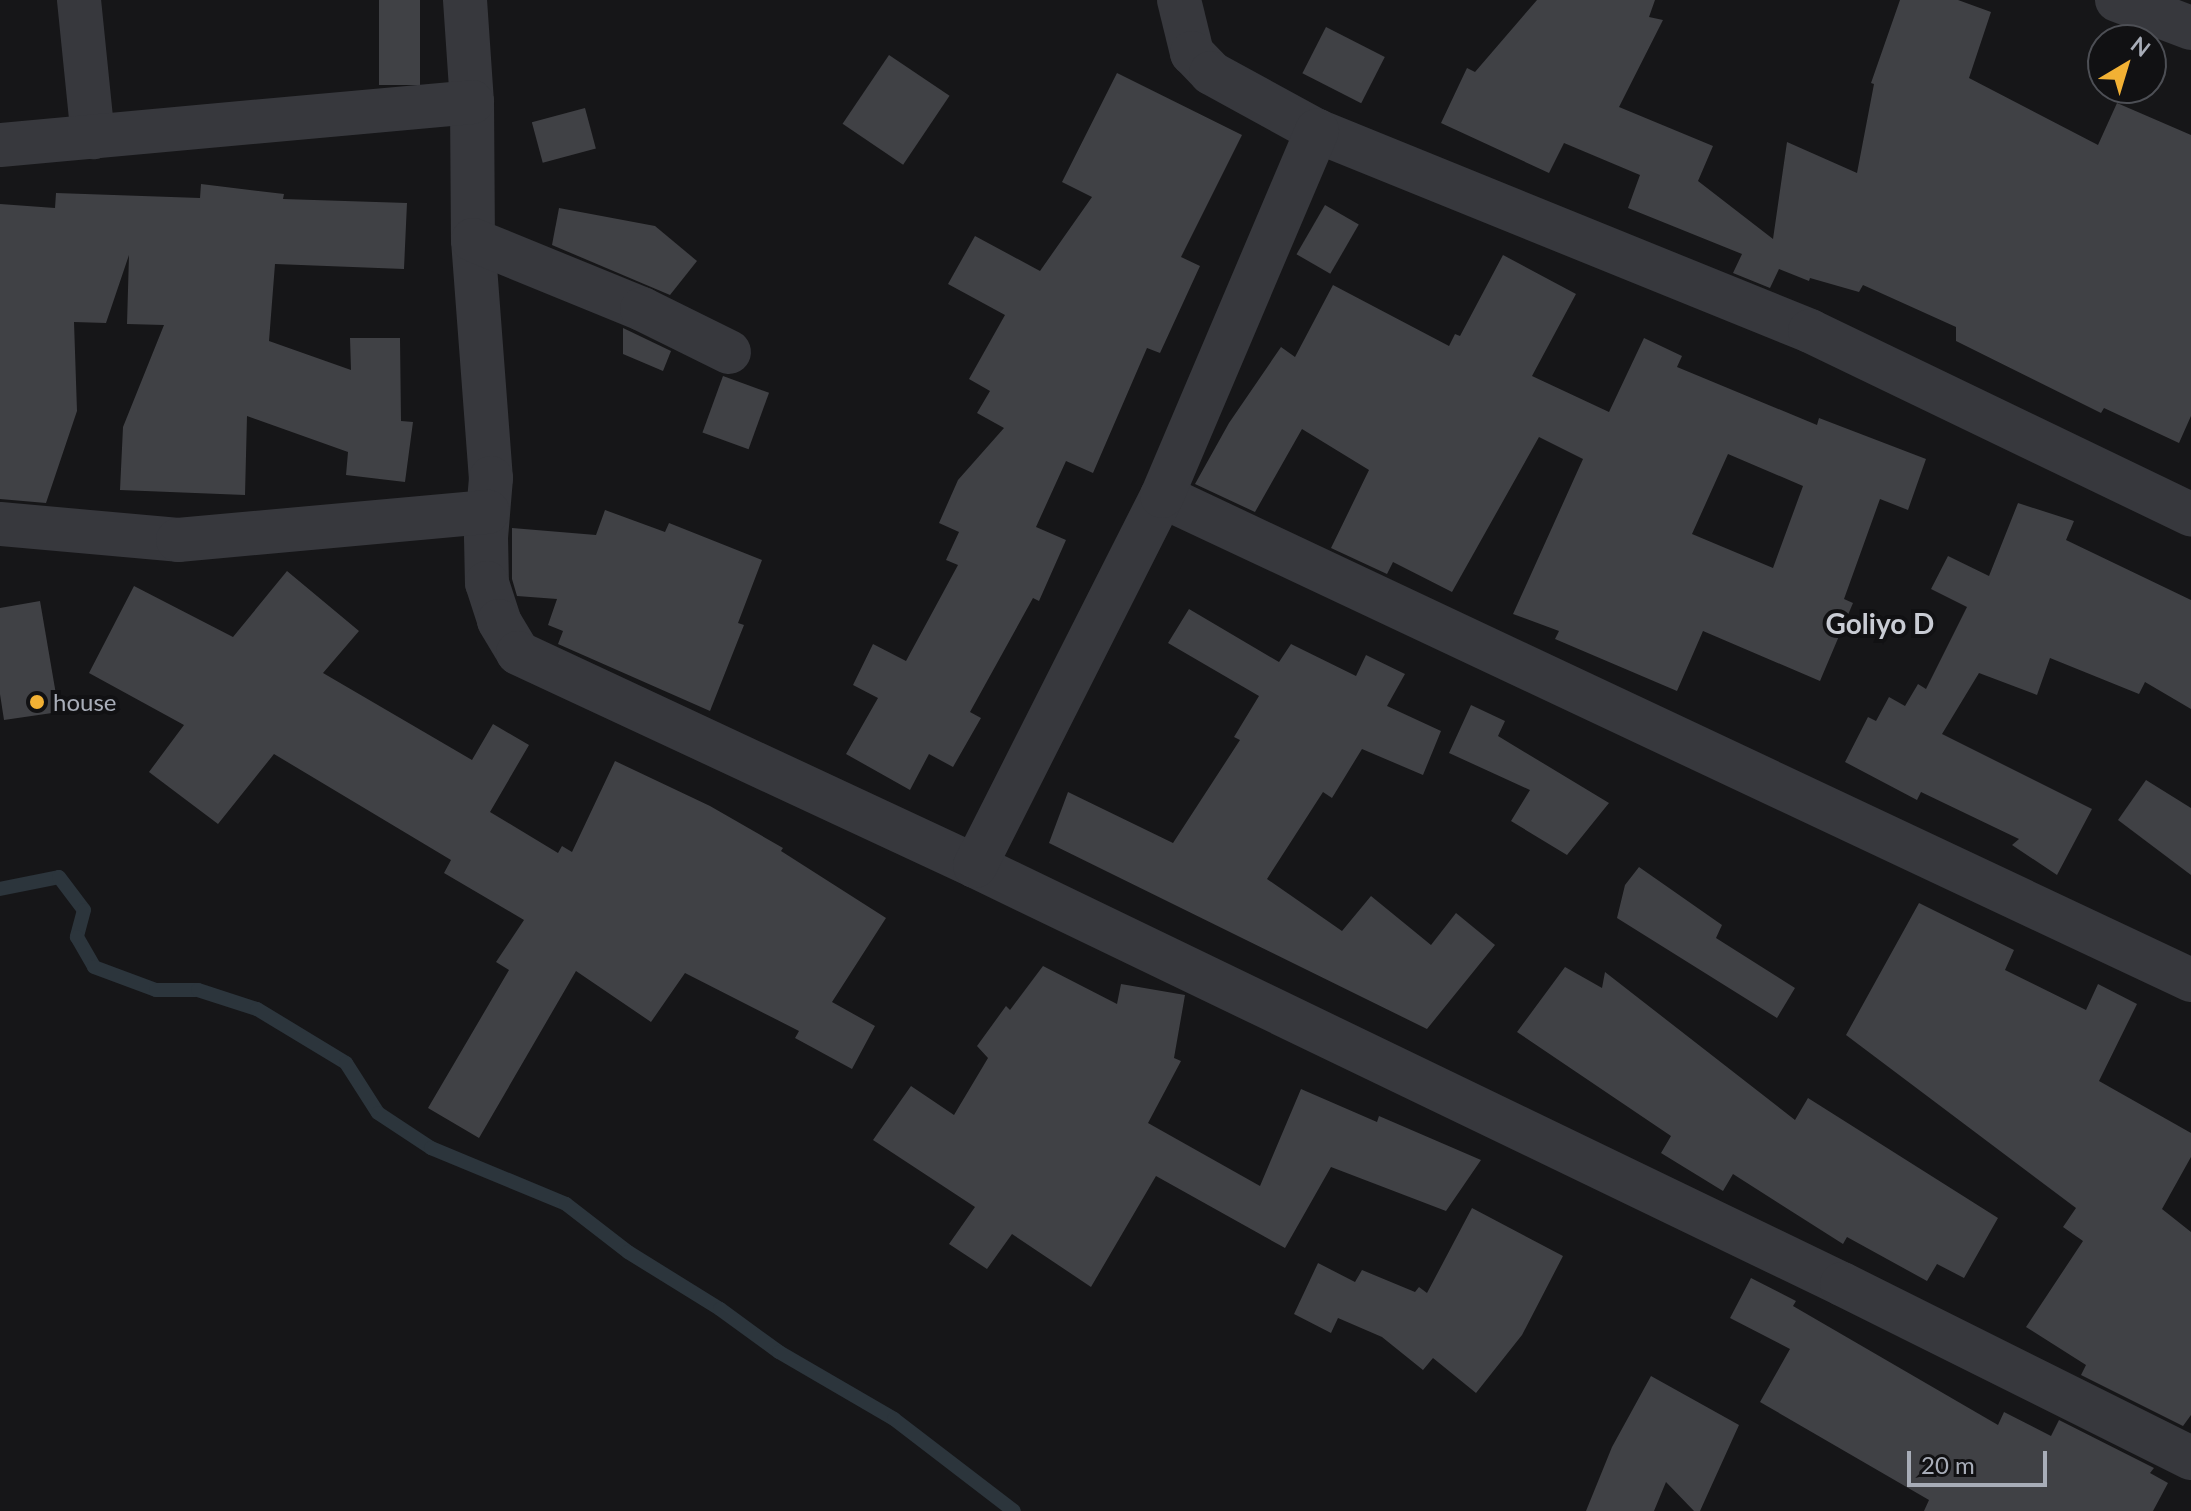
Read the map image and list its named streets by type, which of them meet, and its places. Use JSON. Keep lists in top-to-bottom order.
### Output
{
  "districts": ["Goliyo D"],
  "places": ["house"],
  "scale_bar": "20 m",
  "north": "top right"
}
